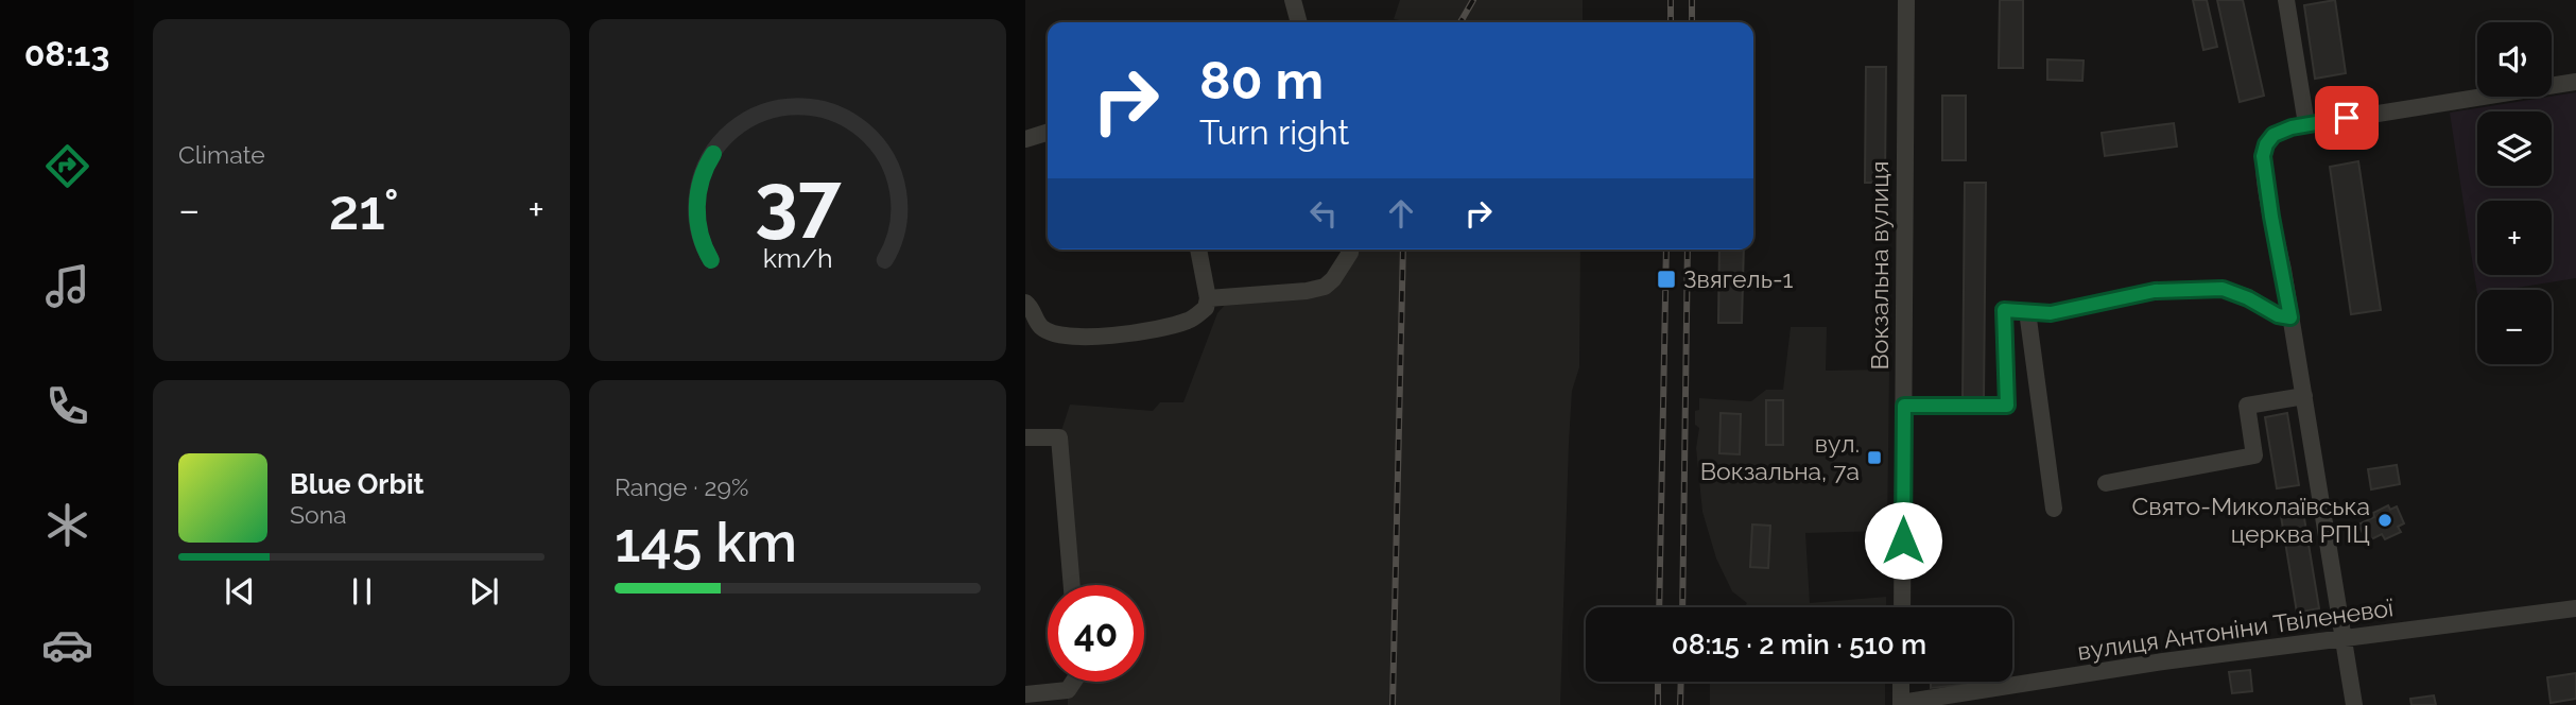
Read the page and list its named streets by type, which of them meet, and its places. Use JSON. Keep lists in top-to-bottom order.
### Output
{
  "streets": {
    "street": ["Вокзальна вулиця", "вулиця Антоніни Твіленевої"]
  },
  "places": {
    "transit": ["Звягель-1", "вул. Вокзальна, 7а"],
    "other": ["Свято-Миколаївська церква РПЦ"]
  },
  "page": {
    "tabs": "08:13",
    "tile": [
      "Climate",
      ["Range · 29%", "145 km"]
    ],
    "map_buttons": ["+", "−"],
    "turn": ["80 m", "Turn right"],
    "heat": ["−", "21°", "+"],
    "song": ["Blue Orbit", "Sona"],
    "limit": "40",
    "trip": "08:15 · 2 min · 510 m",
    "gauge": ["37", "km/h"]
  }
}
